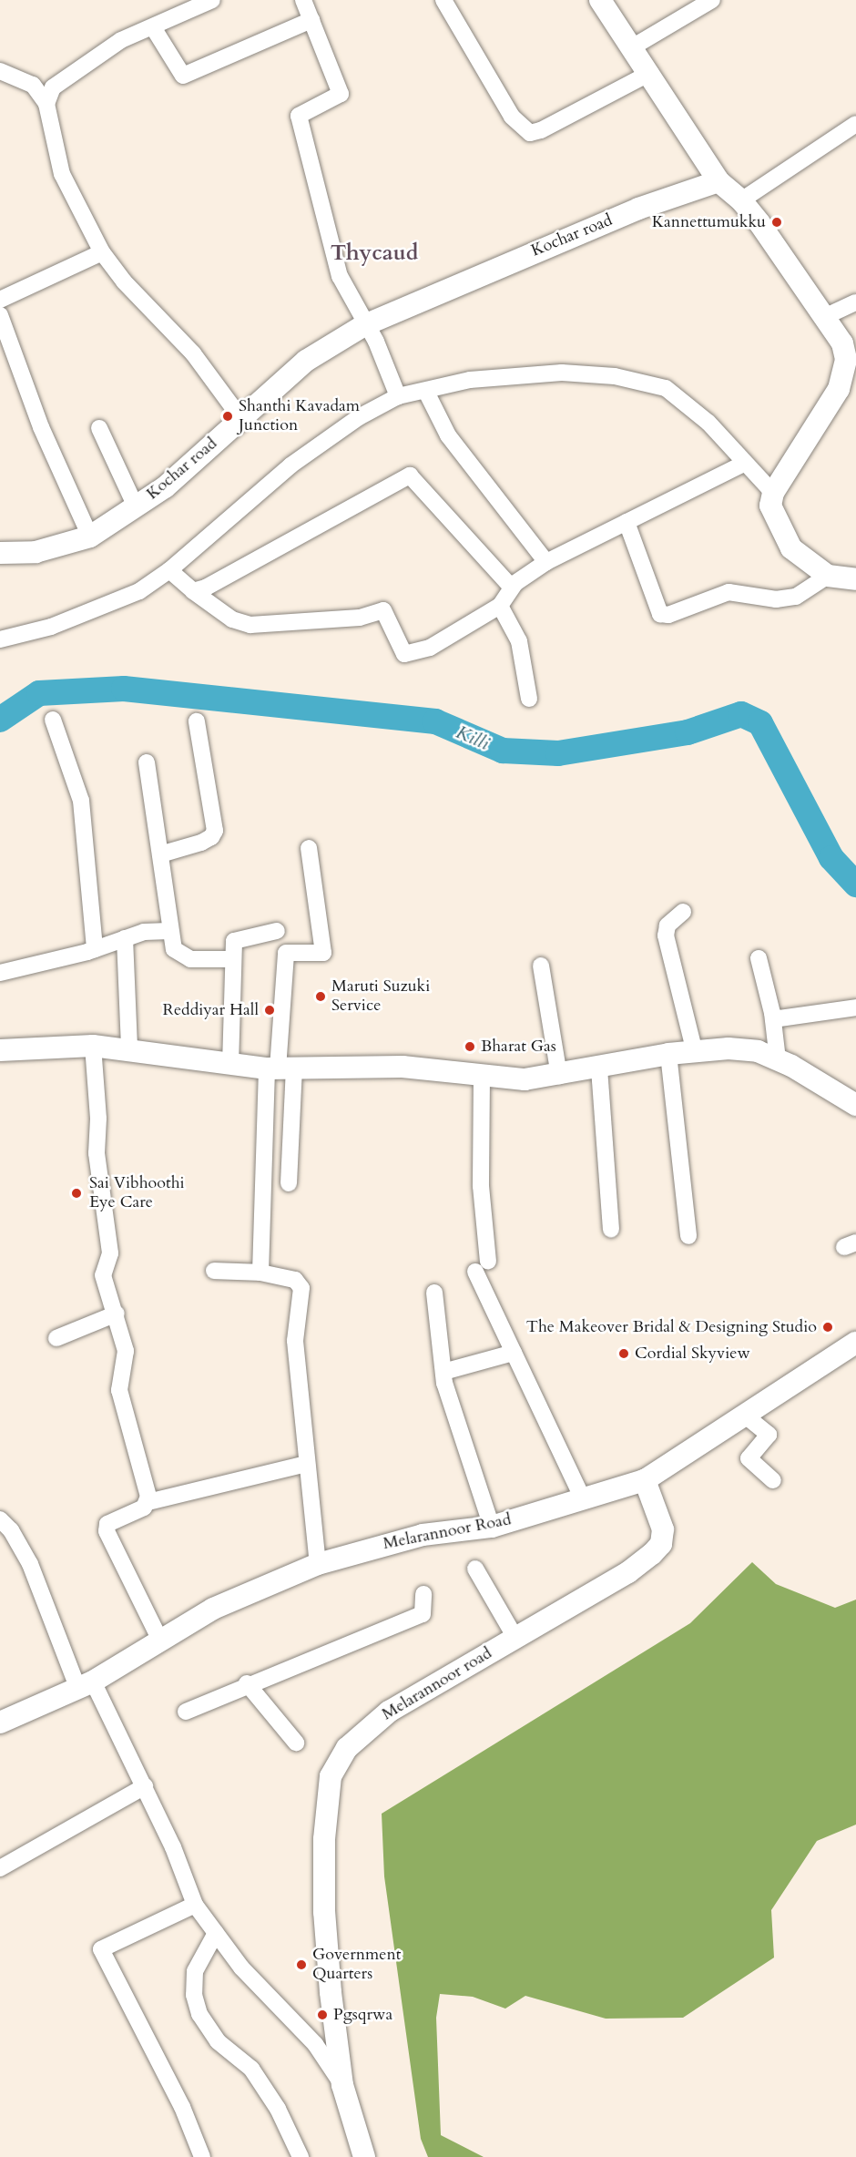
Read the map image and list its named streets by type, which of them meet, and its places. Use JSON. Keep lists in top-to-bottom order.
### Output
{
  "streets": {
    "street": ["Kochar road", "Melarannoor Road", "Melarannoor road"]
  },
  "crossings": [
    ["Melarannoor Road", "Melarannoor road"]
  ],
  "districts": ["Thycaud"],
  "water": ["Killi"],
  "places": [
    "Kannettumukku",
    "Shanthi Kavadam Junction",
    "Maruti Suzuki Service",
    "Reddiyar Hall",
    "Bharat Gas",
    "Sai Vibhoothi Eye Care",
    "The Makeover Bridal & Designing Studio",
    "Cordial Skyview",
    "Government Quarters",
    "Pgsqrwa"
  ]
}
